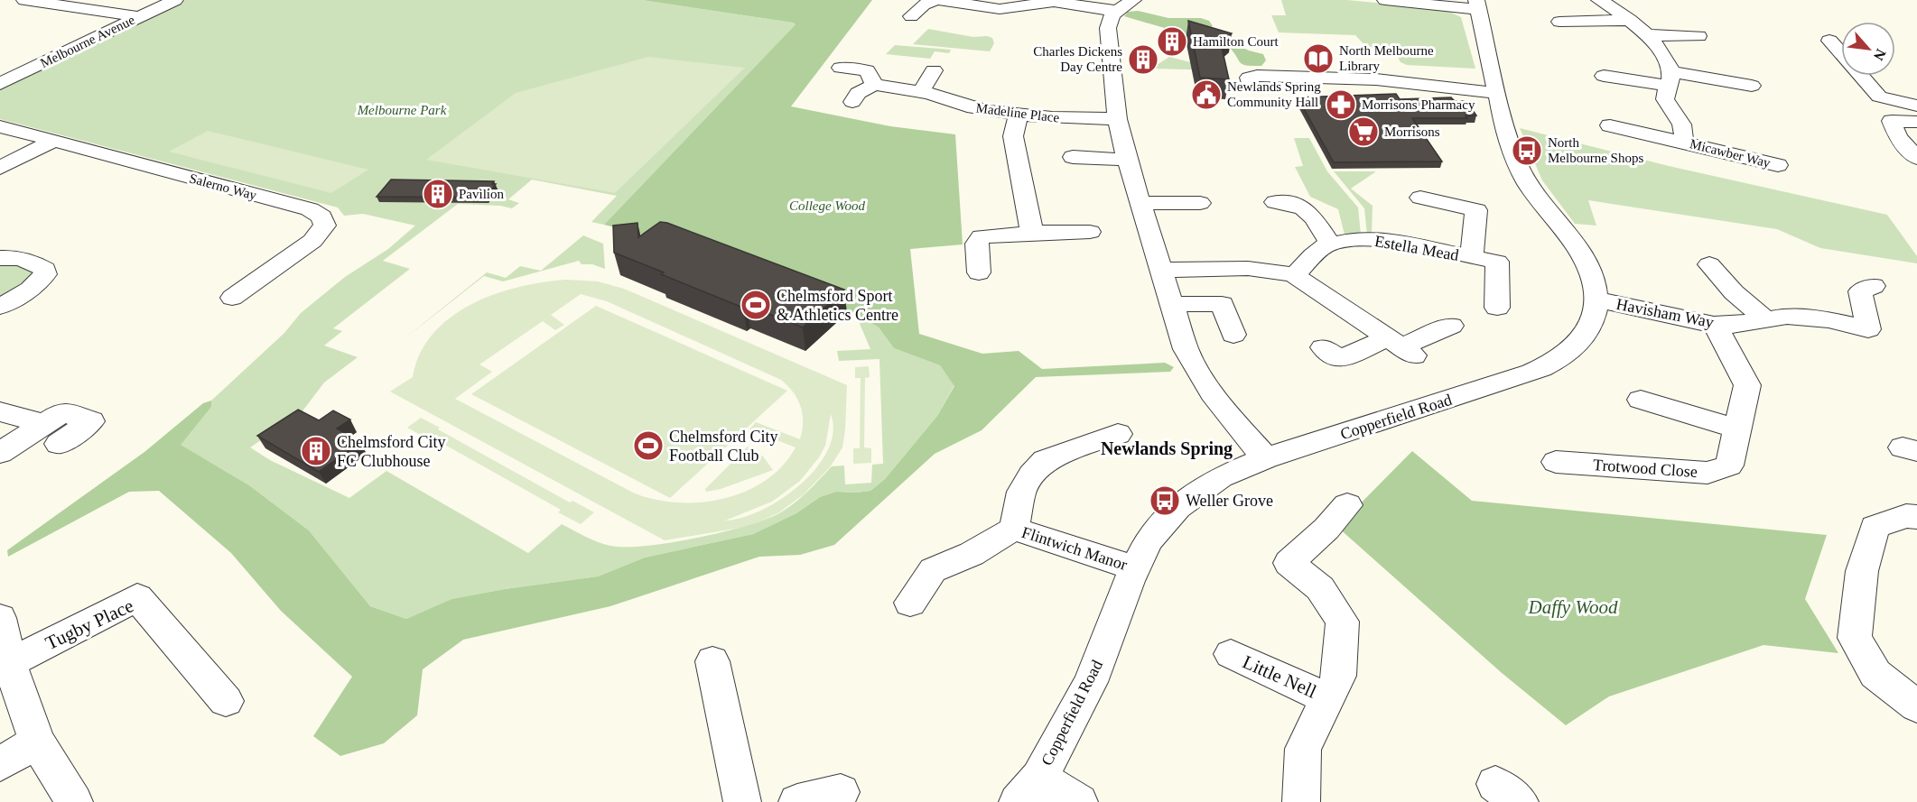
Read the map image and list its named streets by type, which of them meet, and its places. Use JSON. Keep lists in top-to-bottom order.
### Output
{
  "streets": {
    "street": [
      "Melbourne Avenue",
      "Madeline Place",
      "Micawber Way",
      "Salerno Way",
      "Estella Mead",
      "Havisham Way",
      "Copperfield Road",
      "Trotwood Close",
      "Flintwich Manor",
      "Tugby Place",
      "Little Nell"
    ]
  },
  "crossings": [
    ["Havisham Way", "Copperfield Road"],
    ["Havisham Way", "Trotwood Close"],
    ["Copperfield Road", "Flintwich Manor"]
  ],
  "districts": ["Newlands Spring"],
  "parks": ["Melbourne Park", "College Wood", "Daffy Wood"],
  "places": {
    "building": [
      "Hamilton Court",
      "Charles Dickens Day Centre",
      "Pavilion",
      "Chelmsford City FC Clubhouse"
    ],
    "library": ["North Melbourne Library"],
    "public building": ["Newlands Spring Community Hall"],
    "pharmacy": ["Morrisons Pharmacy"],
    "supermarket": ["Morrisons"],
    "bus stop": ["North Melbourne Shops", "Weller Grove"],
    "sports": ["Chelmsford Sport & Athletics Centre", "Chelmsford City Football Club"]
  },
  "north": "bottom right"
}
